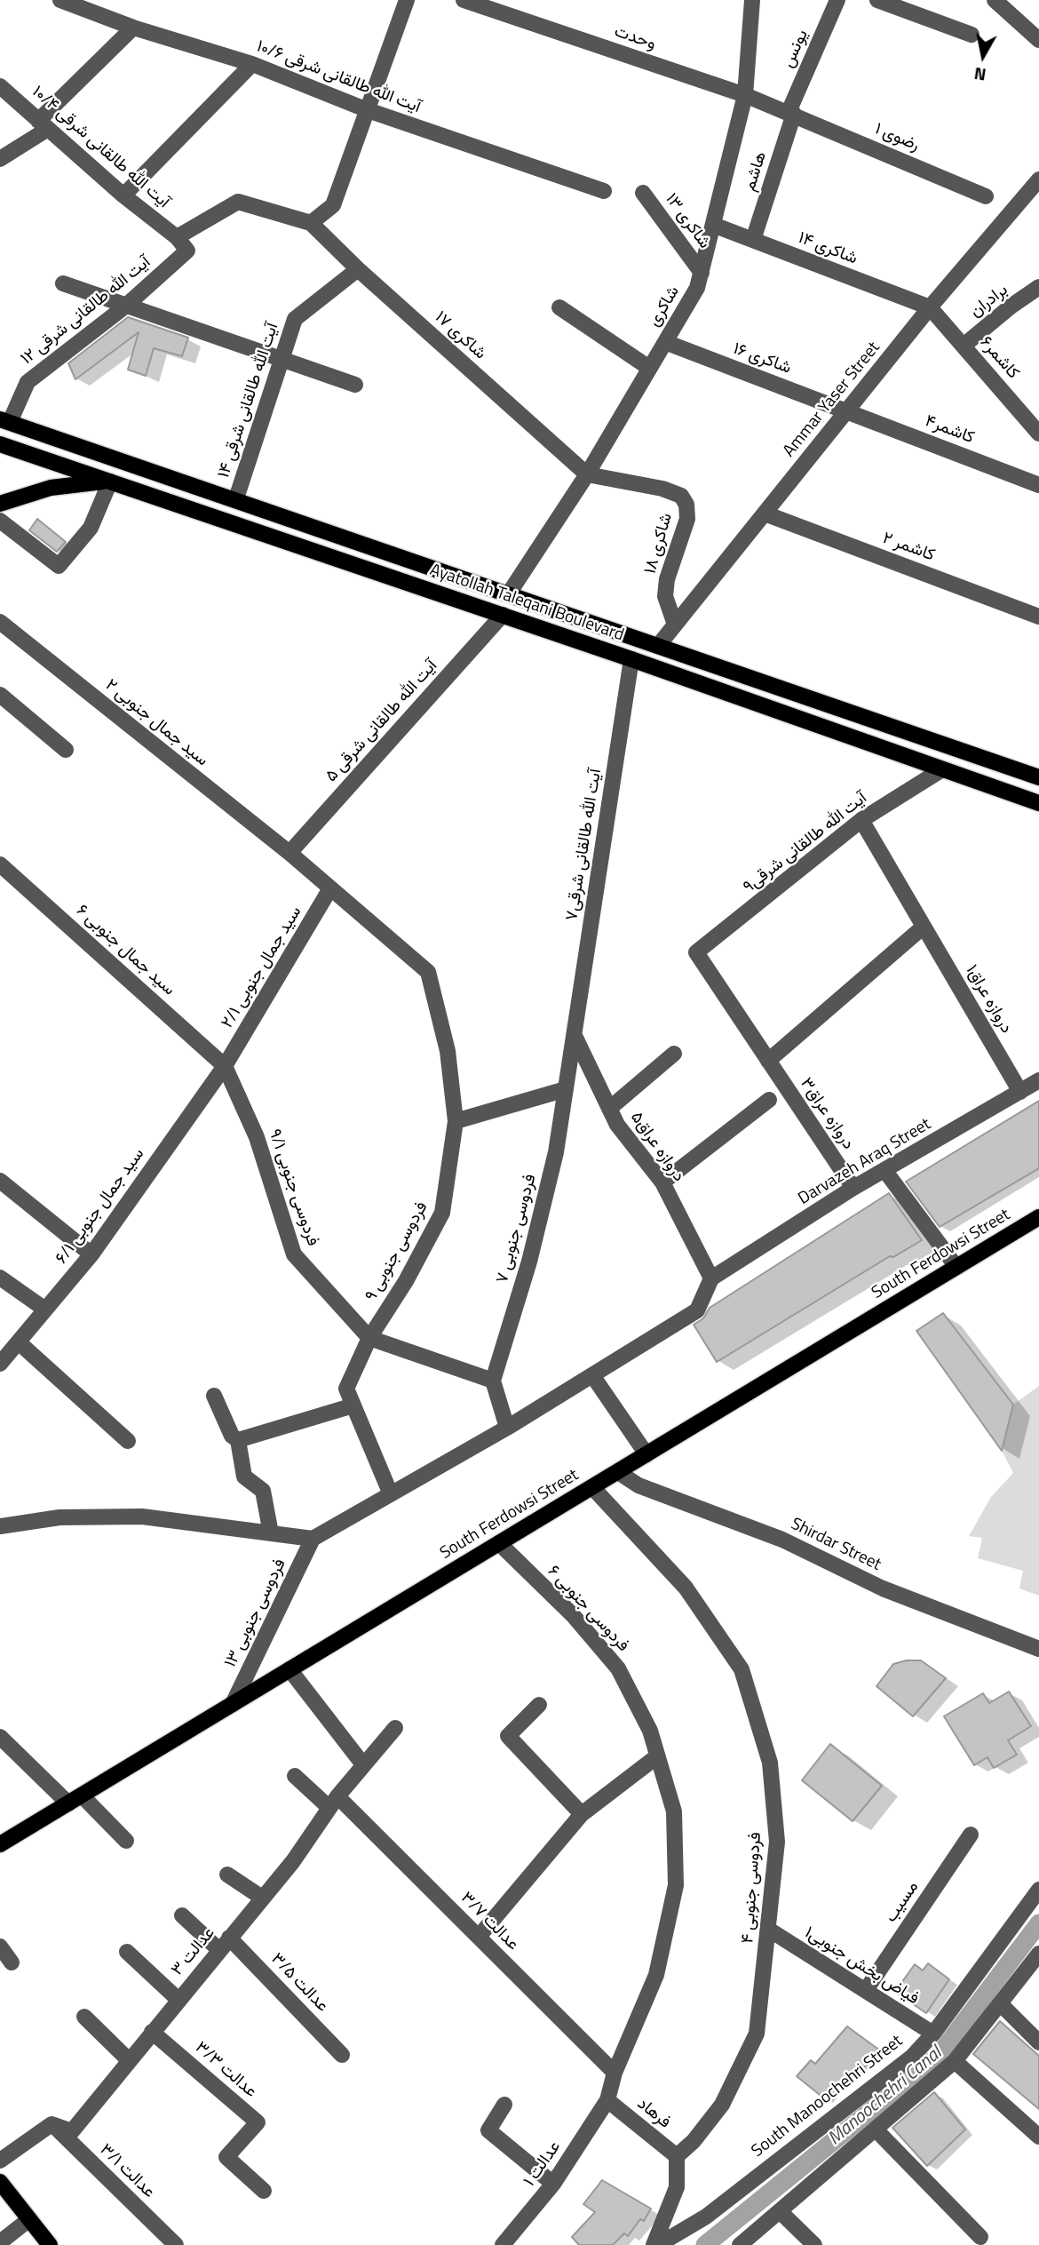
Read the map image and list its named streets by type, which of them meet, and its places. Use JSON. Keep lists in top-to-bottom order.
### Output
{
  "streets": {
    "main road": ["Ayatollah Taleqani Boulevard", "South Ferdowsi Street"],
    "street": [
      "وحدت",
      "یونس",
      "آیت الله طالقانی شرقی ۱۰/۶",
      "رضوی ۱",
      "آیت الله طالقانی شرقی ۱۰/۴",
      "هاشم",
      "شاکری ۱۳",
      "شاکری ۱۴",
      "برادران",
      "شاکری",
      "آیت الله طالقانی شرقی ۱۲",
      "شاکری ۱۷",
      "کاشمر۶",
      "شاکری ۱۶",
      "Ammar Yaser Street",
      "آیت الله طالقانی شرقی ۱۴",
      "کاشمر۴",
      "شاکری ۱۸",
      "کاشمر ۲",
      "آیت الله طالقانی شرقی ۵",
      "سید جمال جنوبی ۲",
      "آیت الله طالقانی شرقی۹",
      "آیت الله طالقانی شرقی۷",
      "سید جمال جنوبی ۶",
      "سید جمال جنوبی ۲/۱",
      "دروازه عراق۱",
      "دروازه عراق۳",
      "دروازه عراق۵",
      "Darvazeh Araq Street",
      "فردوسی جنوبی ۹/۱",
      "سید جمال جنوبی ۶/۱",
      "فردوسی جنوبی ۷",
      "فردوسی جنوبی ۹",
      "Shirdar Street",
      "فردوسی جنوبی ۶",
      "فردوسی جنوبی ۱۳",
      "فردوسی جنوبی ۴",
      "مسیب",
      "عدالت ۳/۷",
      "عدالت ۳",
      "فیاض بخش جنوبی۱",
      "عدالت ۳/۵",
      "عدالت ۳/۳",
      "South Manoochehri Street",
      "فرهاد",
      "عدالت ۱",
      "عدالت ۳/۱"
    ]
  },
  "crossings": [
    ["وحدت", "یونس"],
    ["وحدت", "رضوی ۱"],
    ["وحدت", "هاشم"],
    ["وحدت", "شاکری"],
    ["یونس", "رضوی ۱"],
    ["یونس", "هاشم"],
    ["رضوی ۱", "هاشم"],
    ["آیت الله طالقانی شرقی ۱۰/۴", "آیت الله طالقانی شرقی ۱۲"],
    ["هاشم", "شاکری ۱۴"],
    ["شاکری ۱۳", "شاکری"],
    ["شاکری ۱۴", "شاکری"],
    ["شاکری ۱۴", "کاشمر۶"],
    ["شاکری ۱۴", "Ammar Yaser Street"],
    ["برادران", "کاشمر۶"],
    ["شاکری", "شاکری ۱۷"],
    ["شاکری", "شاکری ۱۶"],
    ["شاکری", "شاکری ۱۸"],
    ["شاکری", "Ayatollah Taleqani Boulevard"],
    ["آیت الله طالقانی شرقی ۱۲", "Ayatollah Taleqani Boulevard"],
    ["شاکری ۱۷", "آیت الله طالقانی شرقی ۱۴"],
    ["شاکری ۱۷", "شاکری ۱۸"],
    ["کاشمر۶", "Ammar Yaser Street"],
    ["شاکری ۱۶", "Ammar Yaser Street"],
    ["شاکری ۱۶", "کاشمر۴"],
    ["Ammar Yaser Street", "کاشمر۴"],
    ["Ammar Yaser Street", "شاکری ۱۸"],
    ["Ammar Yaser Street", "کاشمر ۲"],
    ["Ammar Yaser Street", "Ayatollah Taleqani Boulevard"],
    ["آیت الله طالقانی شرقی ۱۴", "Ayatollah Taleqani Boulevard"],
    ["Ayatollah Taleqani Boulevard", "آیت الله طالقانی شرقی ۵"],
    ["Ayatollah Taleqani Boulevard", "آیت الله طالقانی شرقی۹"],
    ["Ayatollah Taleqani Boulevard", "آیت الله طالقانی شرقی۷"],
    ["آیت الله طالقانی شرقی ۵", "سید جمال جنوبی ۲"],
    ["آیت الله طالقانی شرقی ۵", "فردوسی جنوبی ۹"],
    ["سید جمال جنوبی ۲", "فردوسی جنوبی ۹"],
    ["آیت الله طالقانی شرقی۹", "دروازه عراق۱"],
    ["آیت الله طالقانی شرقی۹", "دروازه عراق۳"],
    ["آیت الله طالقانی شرقی۷", "دروازه عراق۵"],
    ["آیت الله طالقانی شرقی۷", "فردوسی جنوبی ۷"],
    ["سید جمال جنوبی ۶", "سید جمال جنوبی ۲/۱"],
    ["سید جمال جنوبی ۶", "فردوسی جنوبی ۹/۱"],
    ["سید جمال جنوبی ۶", "سید جمال جنوبی ۶/۱"],
    ["سید جمال جنوبی ۲/۱", "فردوسی جنوبی ۹/۱"],
    ["سید جمال جنوبی ۲/۱", "سید جمال جنوبی ۶/۱"],
    ["سید جمال جنوبی ۲/۱", "فردوسی جنوبی ۹"],
    ["دروازه عراق۱", "Darvazeh Araq Street"],
    ["دروازه عراق۳", "Darvazeh Araq Street"],
    ["دروازه عراق۵", "Darvazeh Araq Street"],
    ["دروازه عراق۵", "فردوسی جنوبی ۷"],
    ["فردوسی جنوبی ۹/۱", "سید جمال جنوبی ۶/۱"],
    ["فردوسی جنوبی ۹/۱", "فردوسی جنوبی ۹"],
    ["South Ferdowsi Street", "Shirdar Street"],
    ["South Ferdowsi Street", "فردوسی جنوبی ۶"],
    ["South Ferdowsi Street", "فردوسی جنوبی ۱۳"],
    ["South Ferdowsi Street", "فردوسی جنوبی ۴"],
    ["فردوسی جنوبی ۶", "عدالت ۳/۷"],
    ["فردوسی جنوبی ۶", "فرهاد"],
    ["فردوسی جنوبی ۶", "عدالت ۱"],
    ["فردوسی جنوبی ۴", "فیاض بخش جنوبی۱"],
    ["فردوسی جنوبی ۴", "فرهاد"],
    ["مسیب", "فیاض بخش جنوبی۱"],
    ["عدالت ۳/۷", "عدالت ۳"],
    ["عدالت ۳", "عدالت ۳/۵"],
    ["عدالت ۳", "عدالت ۳/۳"],
    ["عدالت ۳", "عدالت ۳/۱"],
    ["فیاض بخش جنوبی۱", "South Manoochehri Street"],
    ["فرهاد", "عدالت ۱"]
  ],
  "water": ["Manoochehri Canal"],
  "north": "bottom"
}
